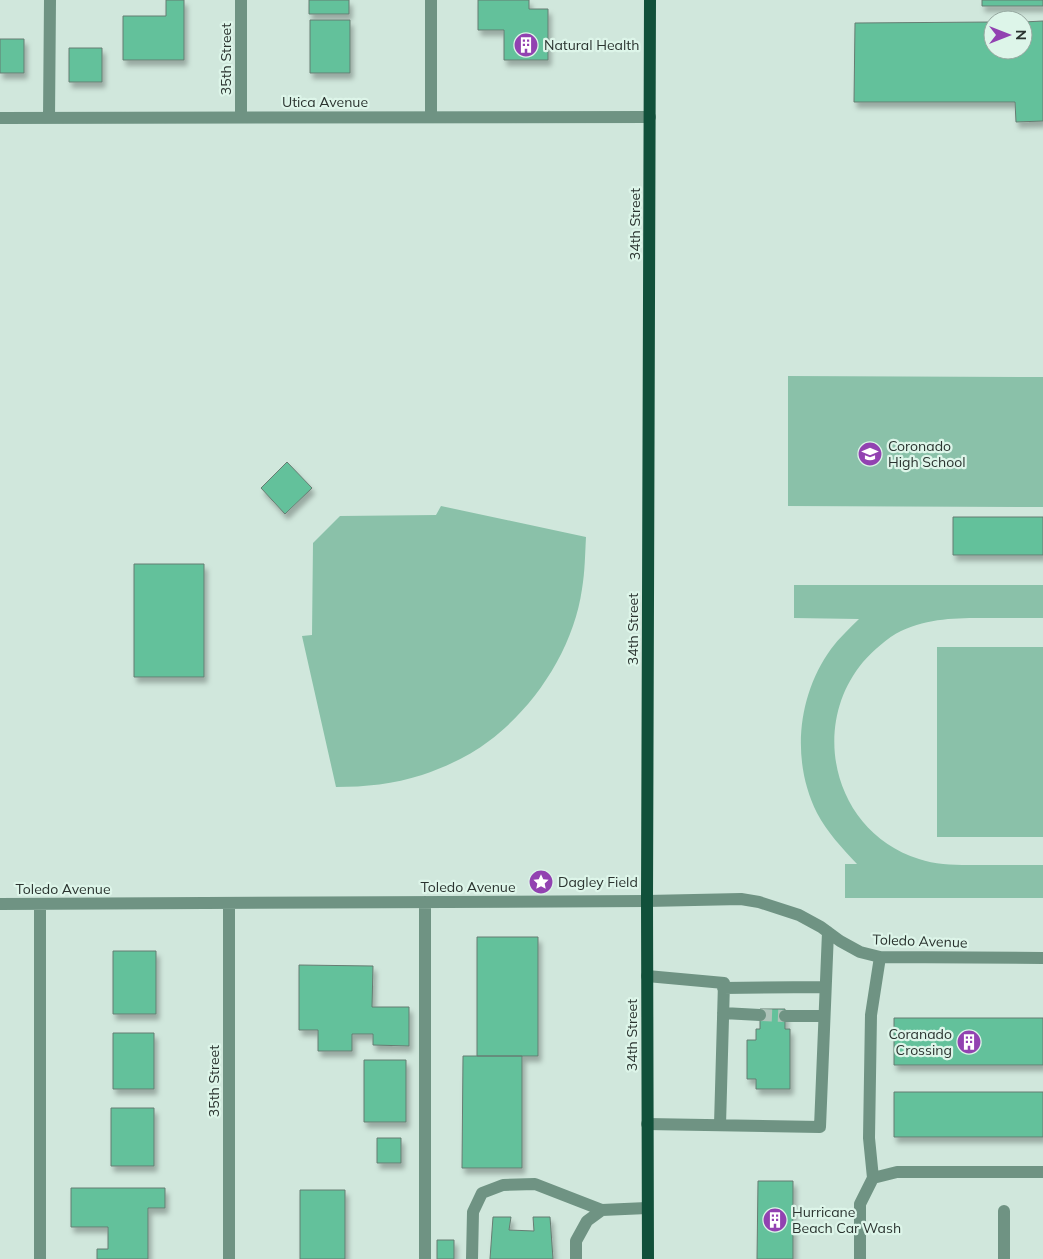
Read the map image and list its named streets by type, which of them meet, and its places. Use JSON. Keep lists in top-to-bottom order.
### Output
{
  "streets": {
    "main road": ["34th Street"],
    "street": ["35th Street", "Utica Avenue", "Toledo Avenue"]
  },
  "crossings": [
    ["35th Street", "Utica Avenue"],
    ["35th Street", "Toledo Avenue"],
    ["Utica Avenue", "34th Street"],
    ["34th Street", "Toledo Avenue"]
  ],
  "places": {
    "building": ["Natural Health", "Coranado Crossing", "Hurricane Beach Car Wash"],
    "school or university": ["Coronado High School"],
    "place": ["Dagley Field"]
  },
  "north": "right"
}
